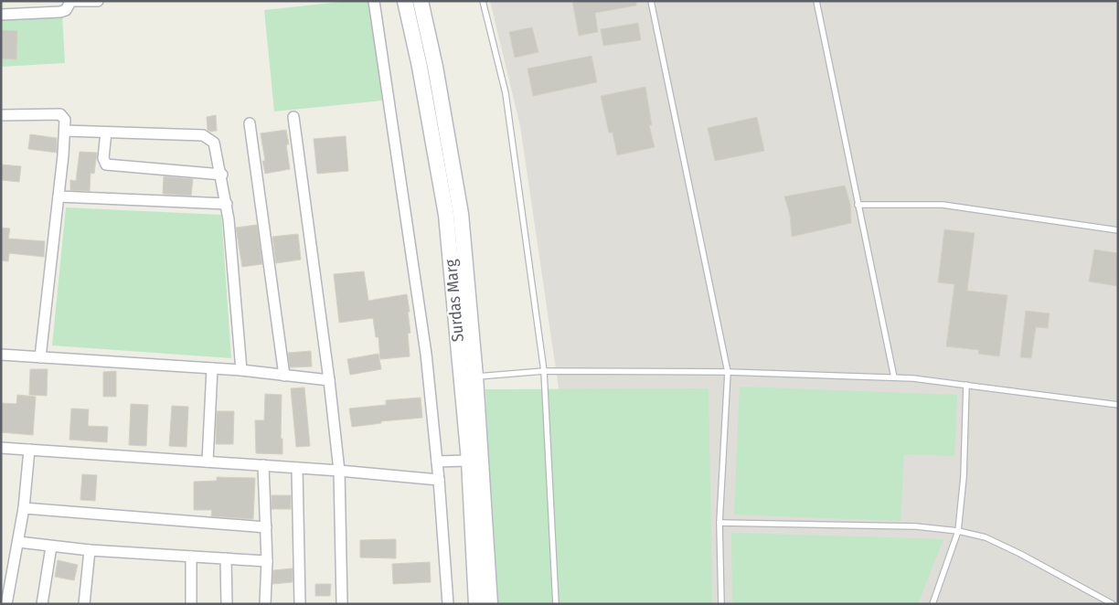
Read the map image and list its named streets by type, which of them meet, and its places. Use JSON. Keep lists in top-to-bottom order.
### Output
{
  "streets": {
    "main road": ["Surdas Marg"]
  }
}
